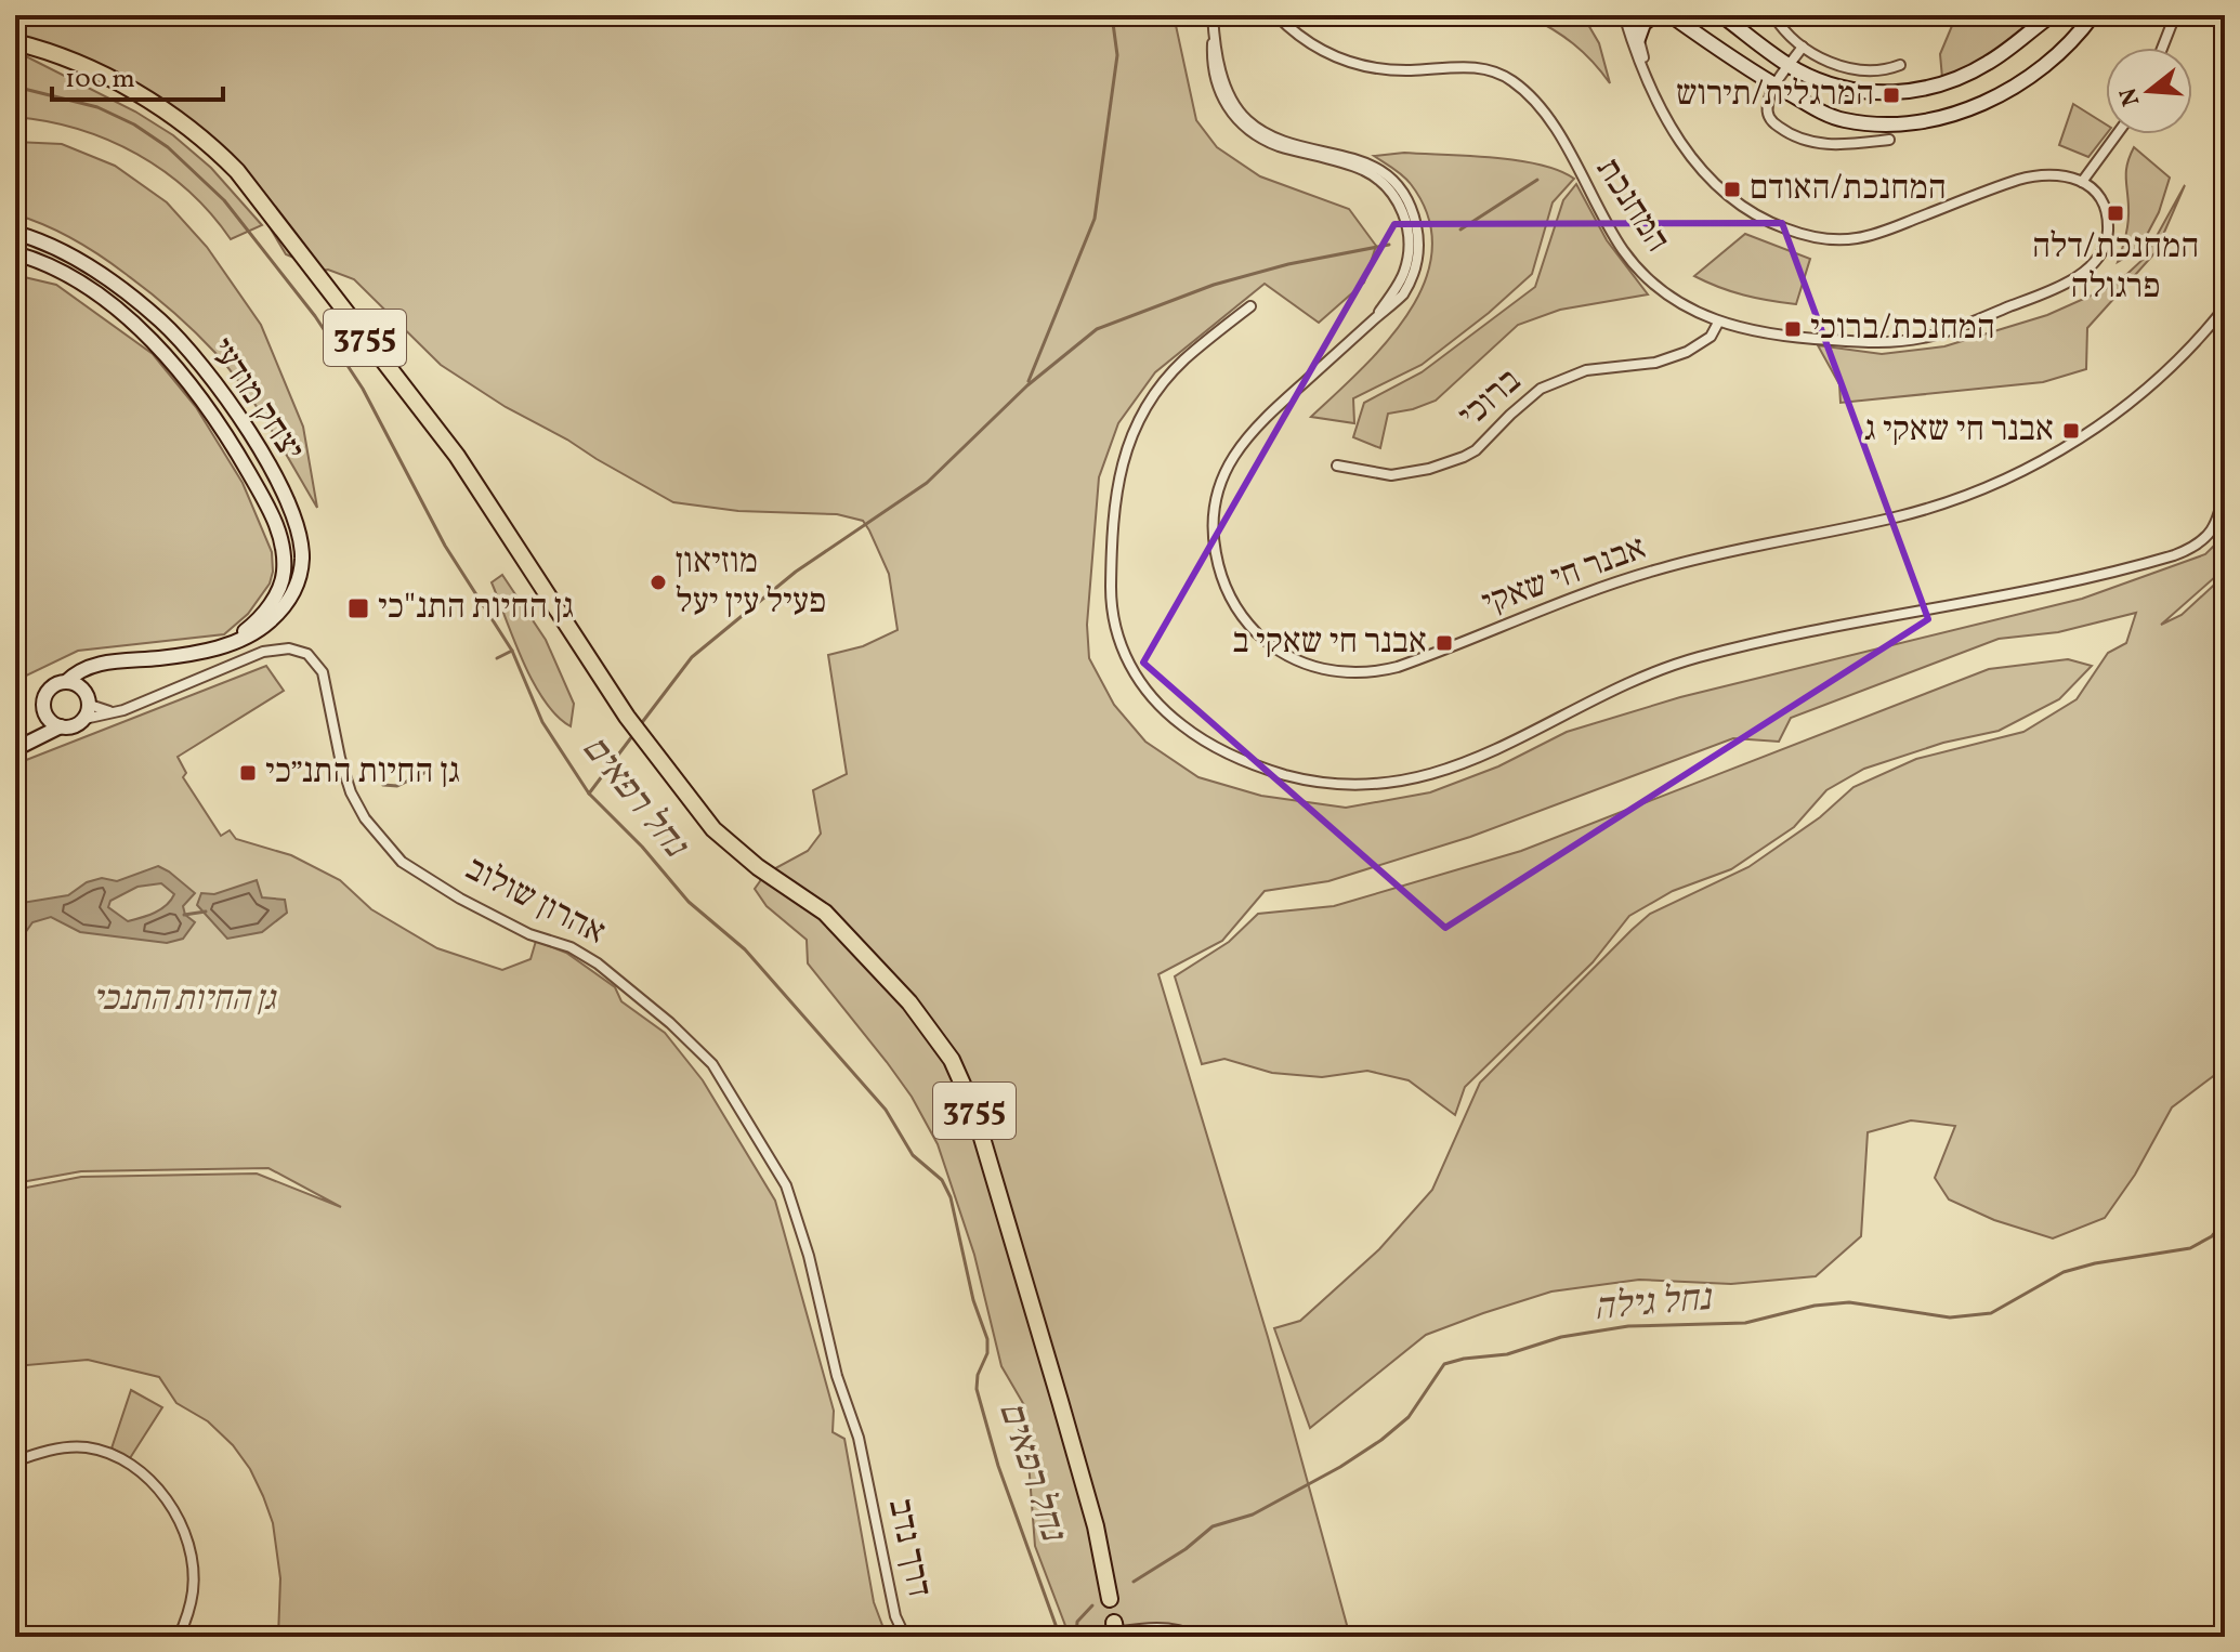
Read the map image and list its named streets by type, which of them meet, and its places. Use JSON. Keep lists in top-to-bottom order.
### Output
{
  "streets": {
    "main road": ["3755"],
    "street": [
      "המחנכת",
      "ברוכי",
      "יצחק מודעי",
      "אבנר חי שאקי",
      "אהרון שולוב",
      "דרך נדב"
    ]
  },
  "crossings": [
    ["המחנכת", "ברוכי"],
    ["יצחק מודעי", "אהרון שולוב"],
    ["אהרון שולוב", "דרך נדב"]
  ],
  "water": ["נחל רפאים", "נחל גילה"],
  "parks": ["גן החיות התנכי"],
  "places": {
    "transit": [
      "המרגלית/תירוש",
      "המחנכת/האודם",
      "המחנכת/דלה פרגולה",
      "המחנכת/ברוכי",
      "אבנר חי שאקי ג",
      "גן החיות התנ\"כי",
      "אבנר חי שאקי ב",
      "גן החיות התנ״כי"
    ],
    "other": ["מוזיאון פעיל עין יעל"]
  },
  "scale_bar": "100 m",
  "north": "left"
}
